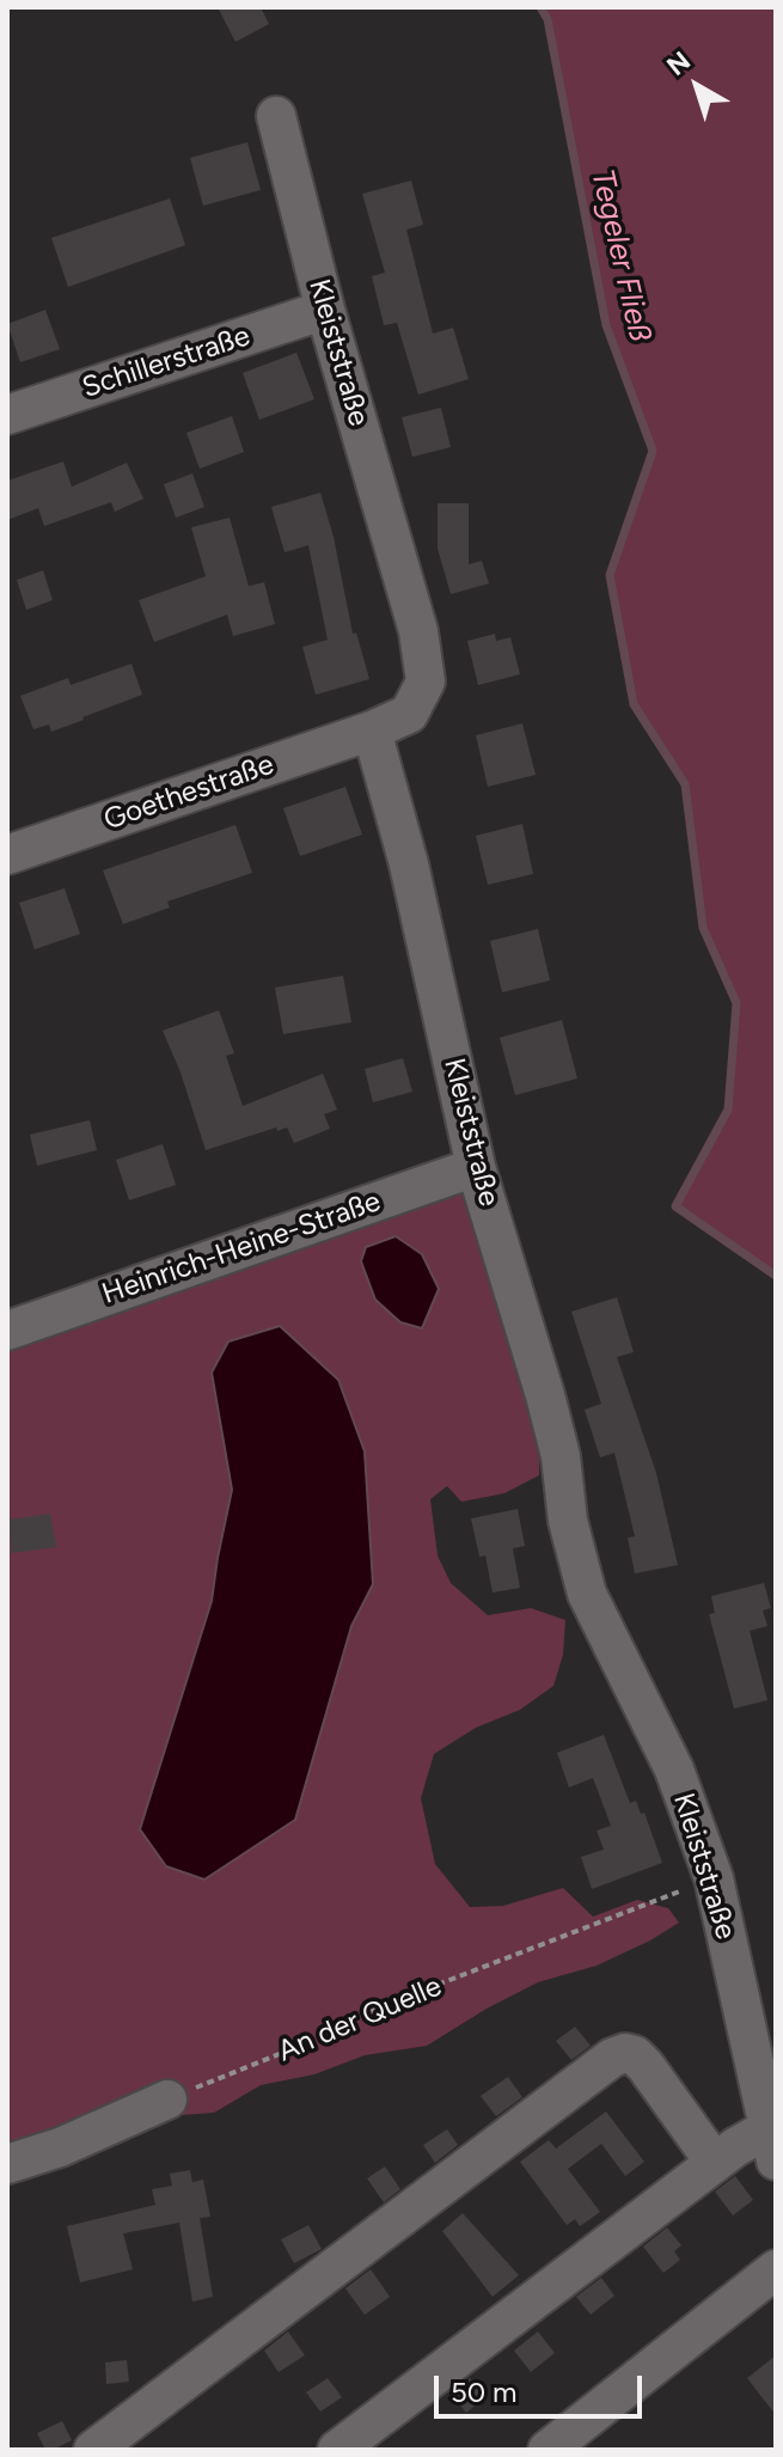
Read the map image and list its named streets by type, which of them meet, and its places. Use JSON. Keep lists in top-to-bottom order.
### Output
{
  "streets": {
    "street": [
      "Kleiststraße",
      "Schillerstraße",
      "Goethestraße",
      "Heinrich-Heine-Straße"
    ],
    "path": ["An der Quelle"]
  },
  "crossings": [
    ["Kleiststraße", "Schillerstraße"],
    ["Kleiststraße", "Goethestraße"],
    ["Kleiststraße", "Heinrich-Heine-Straße"],
    ["Kleiststraße", "An der Quelle"]
  ],
  "water": ["Tegeler Fließ"],
  "scale_bar": "50 m",
  "north": "top left"
}
